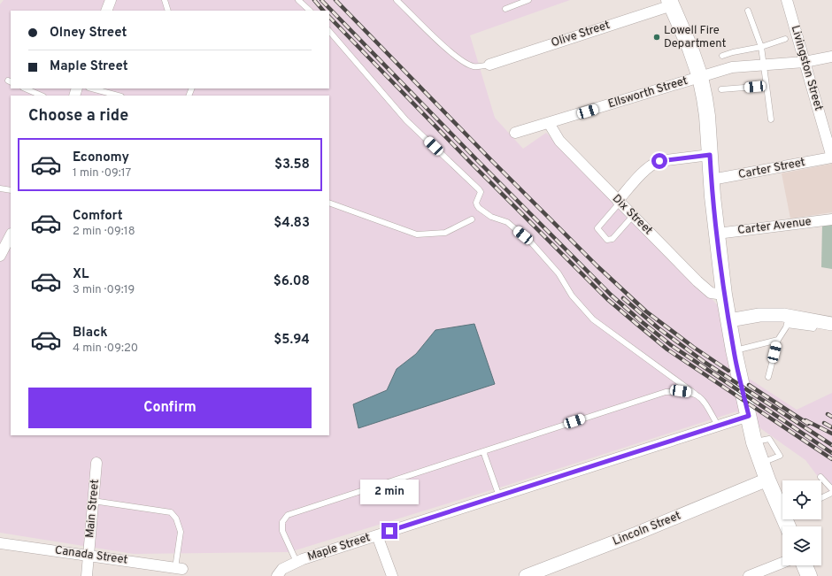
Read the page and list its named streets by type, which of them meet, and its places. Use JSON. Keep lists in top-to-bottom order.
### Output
{
  "streets": {
    "street": [
      "Olive Street",
      "Livingston Street",
      "Ellsworth Street",
      "Carter Street",
      "Dix Street",
      "Carter Avenue",
      "Main Street",
      "Lincoln Street",
      "Maple Street",
      "Canada Street"
    ]
  },
  "crossings": [
    ["Livingston Street", "Ellsworth Street"],
    ["Livingston Street", "Carter Street"],
    ["Ellsworth Street", "Dix Street"],
    ["Main Street", "Canada Street"]
  ],
  "places": ["Lowell Fire Department"],
  "page": {
    "banner": ["Olney Street", "Maple Street"],
    "heading": "Choose a ride",
    "list": [
      {
        "name": "Economy",
        "note": "1 min · 09:17",
        "value": "$3.58"
      },
      {
        "name": "Comfort",
        "note": "2 min · 09:18",
        "value": "$4.83"
      },
      {
        "name": "XL",
        "note": "3 min · 09:19",
        "value": "$6.08"
      },
      {
        "name": "Black",
        "note": "4 min · 09:20",
        "value": "$5.94"
      }
    ],
    "buttons": "Confirm",
    "bubble": "2 min"
  }
}
